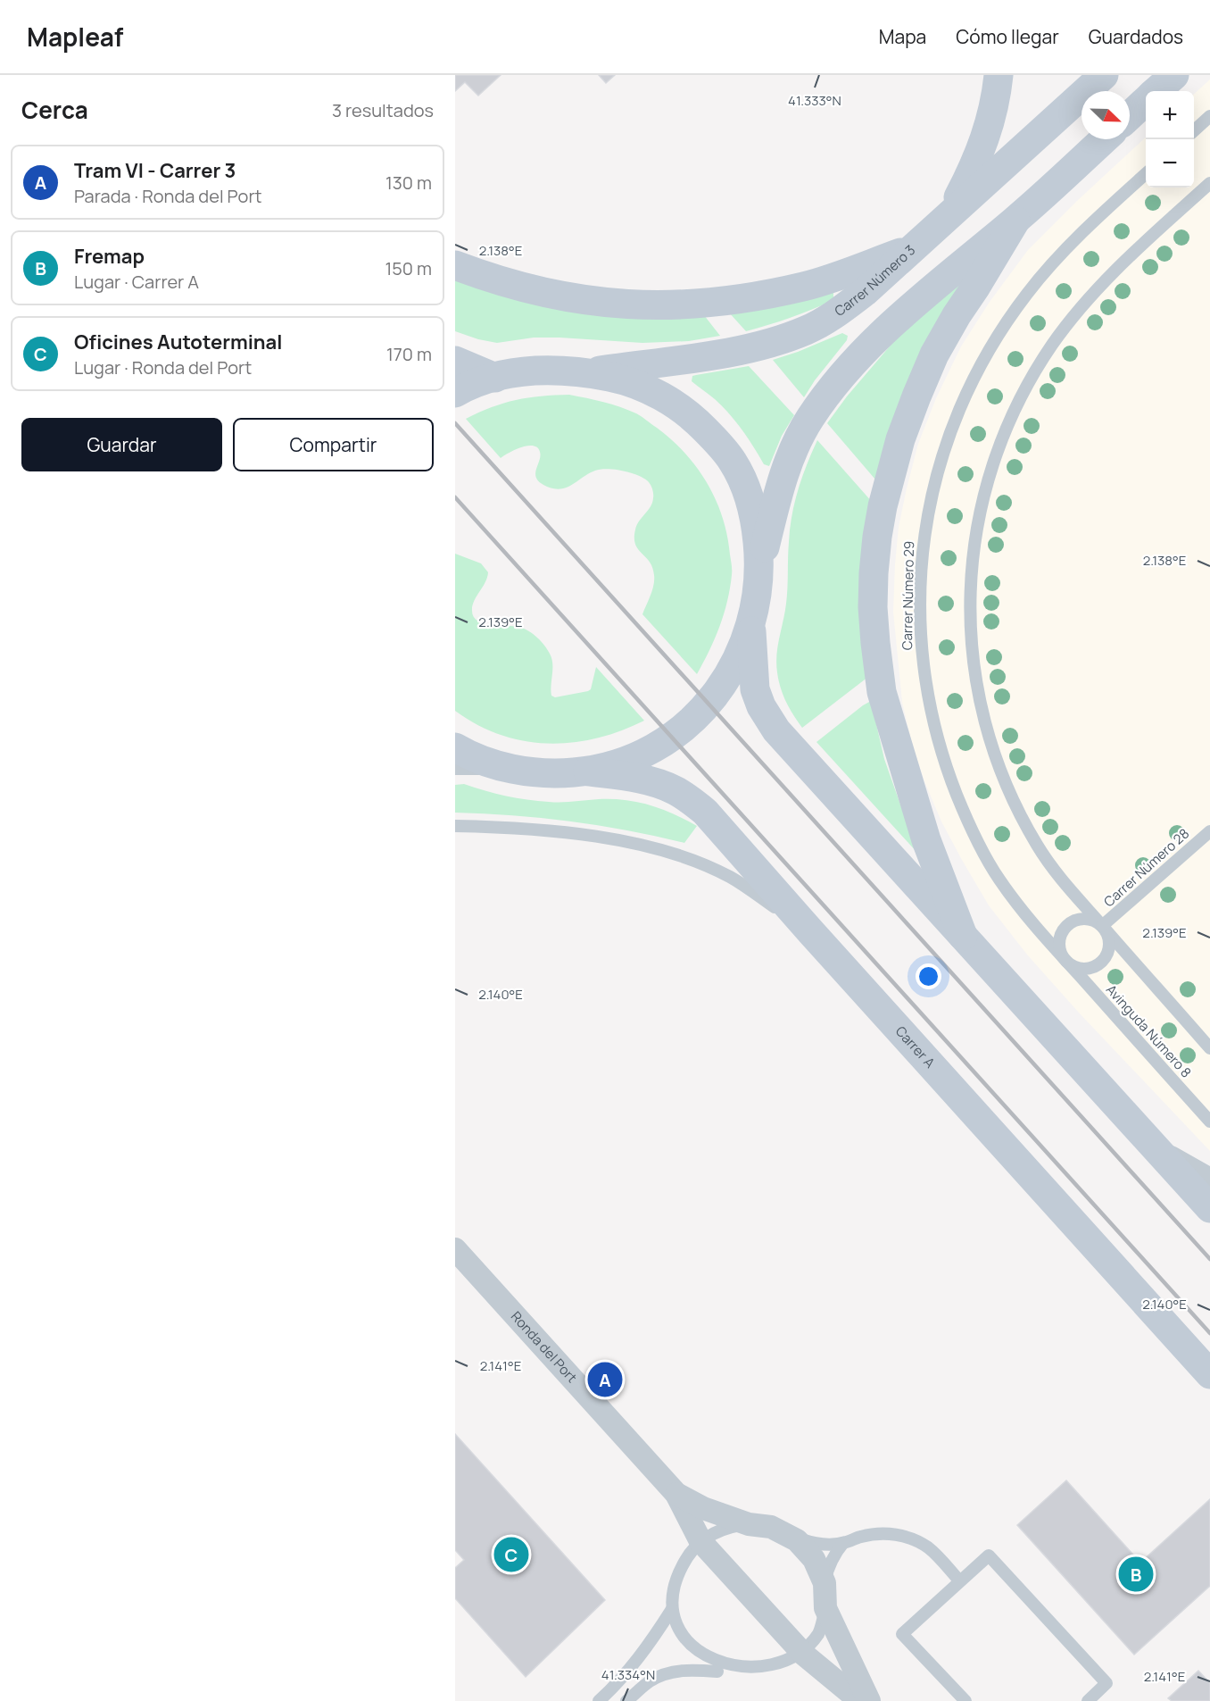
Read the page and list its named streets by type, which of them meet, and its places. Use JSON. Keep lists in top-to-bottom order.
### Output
{
  "streets": {
    "main road": ["Carrer Número 3", "Carrer A"],
    "street": ["Ronda del Port"],
    "lane": ["Carrer Número 29", "Carrer Número 28", "Avinguda Número 8"]
  },
  "crossings": [
    ["Carrer Número 29", "Carrer Número 28"],
    ["Carrer Número 29", "Avinguda Número 8"],
    ["Carrer Número 28", "Avinguda Número 8"]
  ],
  "north": "bottom right",
  "page": {
    "header": "Mapleaf",
    "nav": ["Mapa", "Cómo llegar", "Guardados"],
    "heading": ["Cerca", "3 resultados"],
    "map_buttons": ["+", "−"],
    "list": [
      {
        "mark": "A",
        "name": "Tram VI - Carrer 3",
        "note": "Parada · Ronda del Port",
        "value": "130 m"
      },
      {
        "mark": "B",
        "name": "Fremap",
        "note": "Lugar · Carrer A",
        "value": "150 m"
      },
      {
        "mark": "C",
        "name": "Oficines Autoterminal",
        "note": "Lugar · Ronda del Port",
        "value": "170 m"
      }
    ],
    "buttons": ["Guardar", "Compartir"],
    "pins": ["A", "C", "B"]
  },
  "coordinates": [
    "41.333°N",
    "2.138°E",
    "2.139°E",
    "2.140°E",
    "2.141°E",
    "41.334°N"
  ]
}
